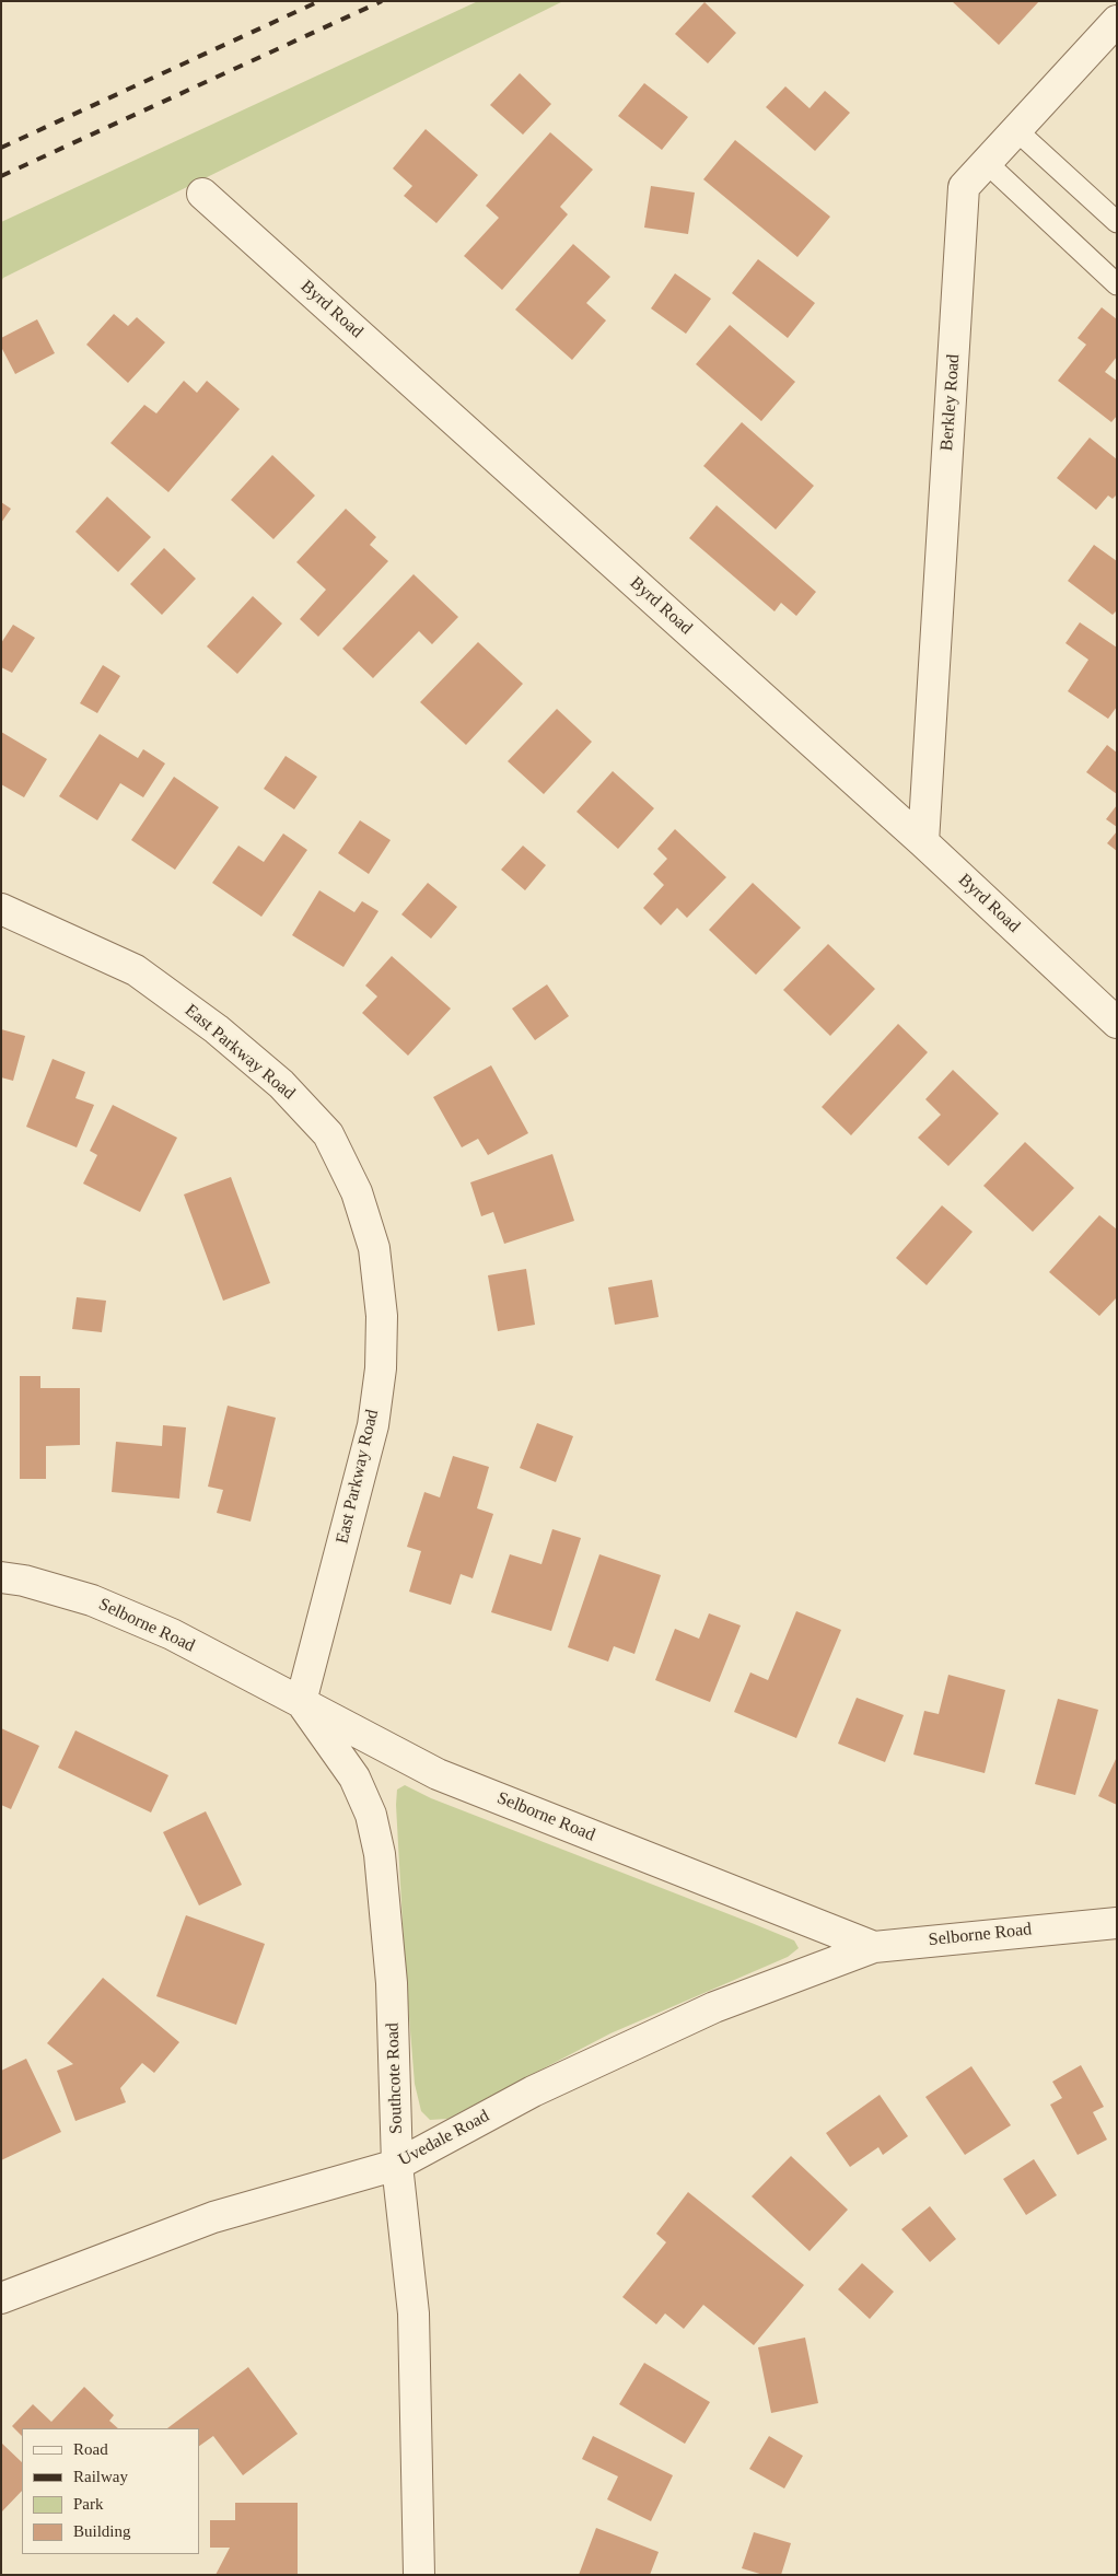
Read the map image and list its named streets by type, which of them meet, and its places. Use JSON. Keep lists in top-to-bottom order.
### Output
{
  "streets": {
    "street": [
      "Byrd Road",
      "Berkley Road",
      "East Parkway Road",
      "Selborne Road",
      "Southcote Road",
      "Uvedale Road"
    ]
  },
  "crossings": [
    ["Byrd Road", "Berkley Road"],
    ["East Parkway Road", "Selborne Road"],
    ["East Parkway Road", "Southcote Road"],
    ["Selborne Road", "Southcote Road"],
    ["Selborne Road", "Uvedale Road"],
    ["Southcote Road", "Uvedale Road"]
  ],
  "legend": [
    "Road",
    "Railway",
    "Park",
    "Building"
  ]
}
